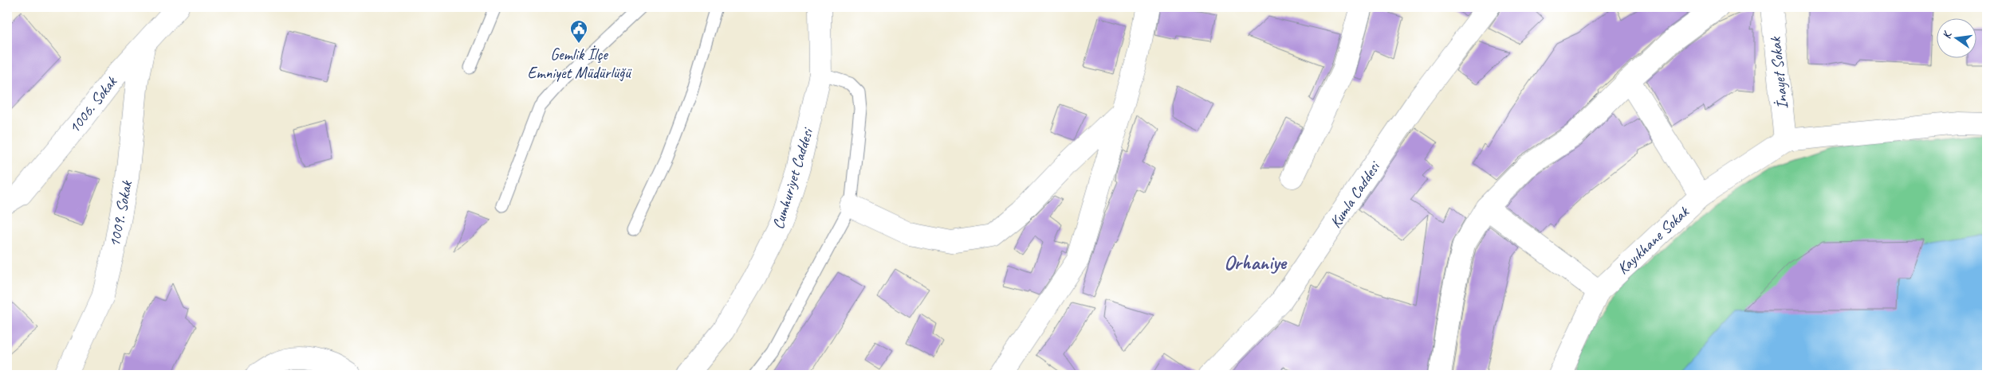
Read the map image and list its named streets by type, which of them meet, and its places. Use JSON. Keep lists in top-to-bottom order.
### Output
{
  "streets": {
    "street": [
      "İnayet Sokak",
      "1006. Sokak",
      "Cumhuriyet Caddesi",
      "Kumla Caddesi",
      "1009. Sokak",
      "Kayıkhane Sokak"
    ]
  },
  "crossings": [
    ["İnayet Sokak", "Kayıkhane Sokak"],
    ["1006. Sokak", "1009. Sokak"]
  ],
  "districts": ["Orhaniye"],
  "places": {
    "public building": ["Gemlik İlçe Emniyet Müdürlüğü"]
  },
  "north": "left"
}
